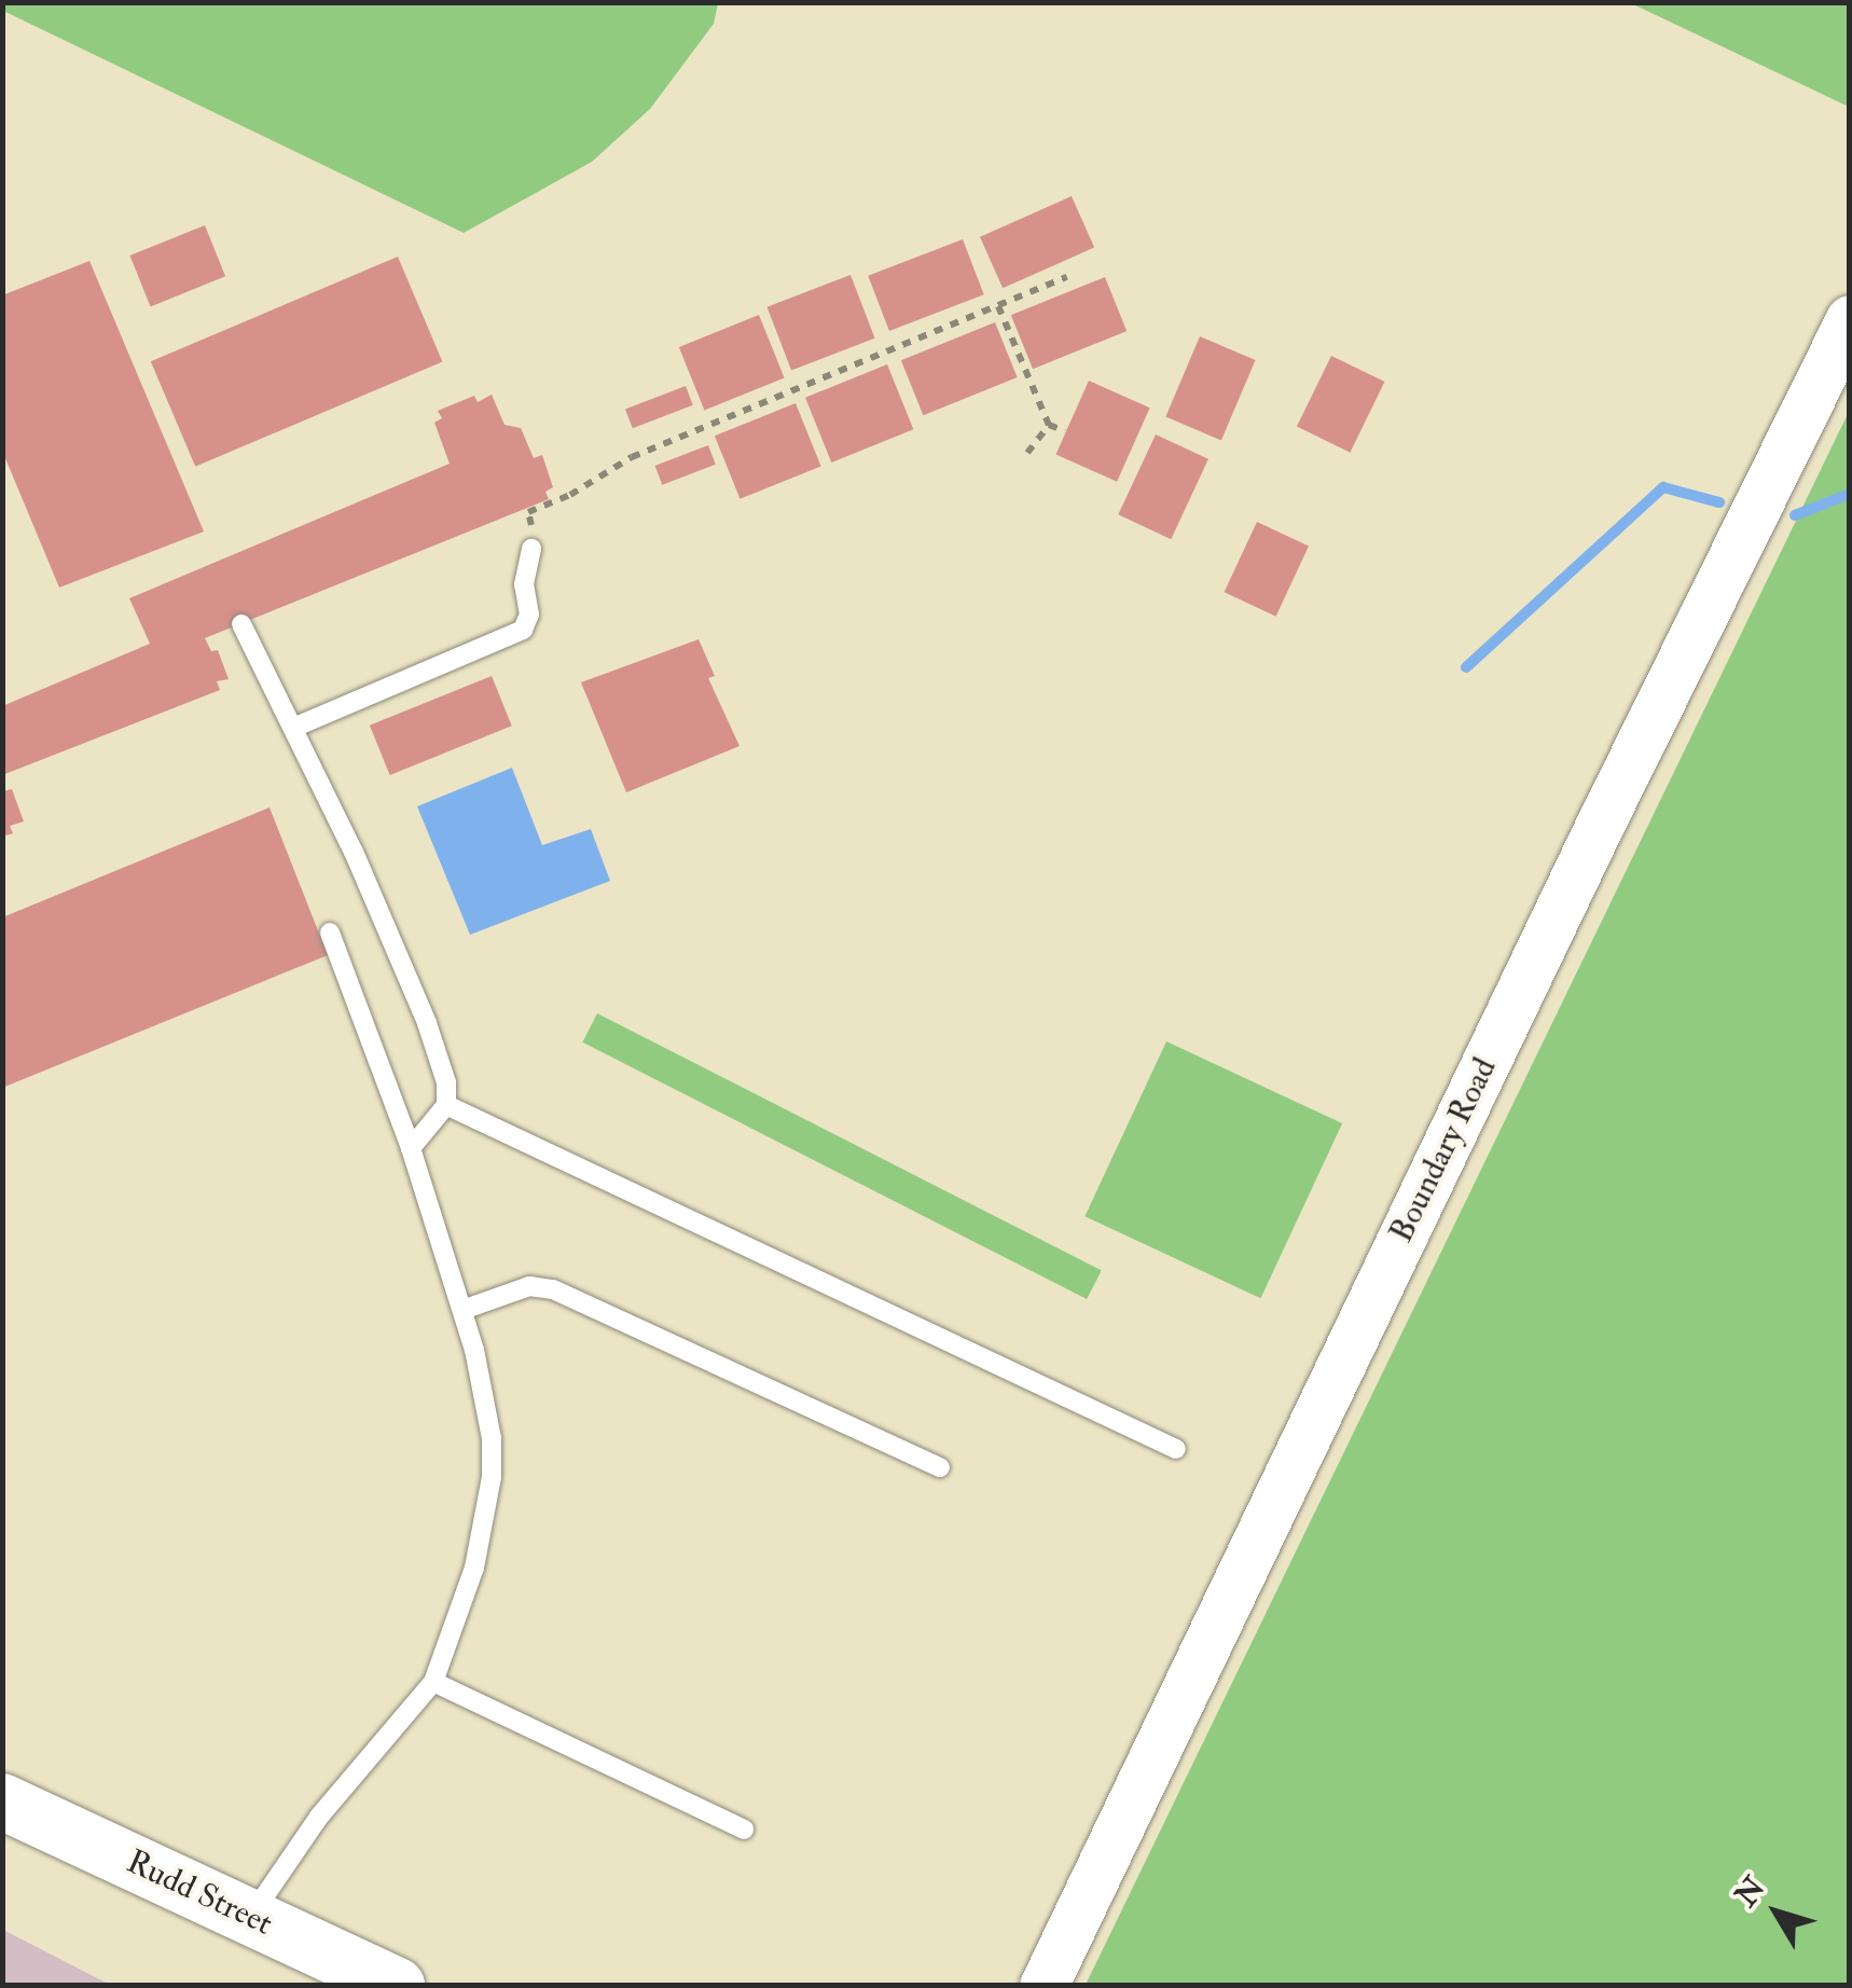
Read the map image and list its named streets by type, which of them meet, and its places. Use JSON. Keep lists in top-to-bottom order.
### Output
{
  "streets": {
    "main road": ["Rudd Street"],
    "street": ["Boundary Road"]
  },
  "north": "top left"
}
